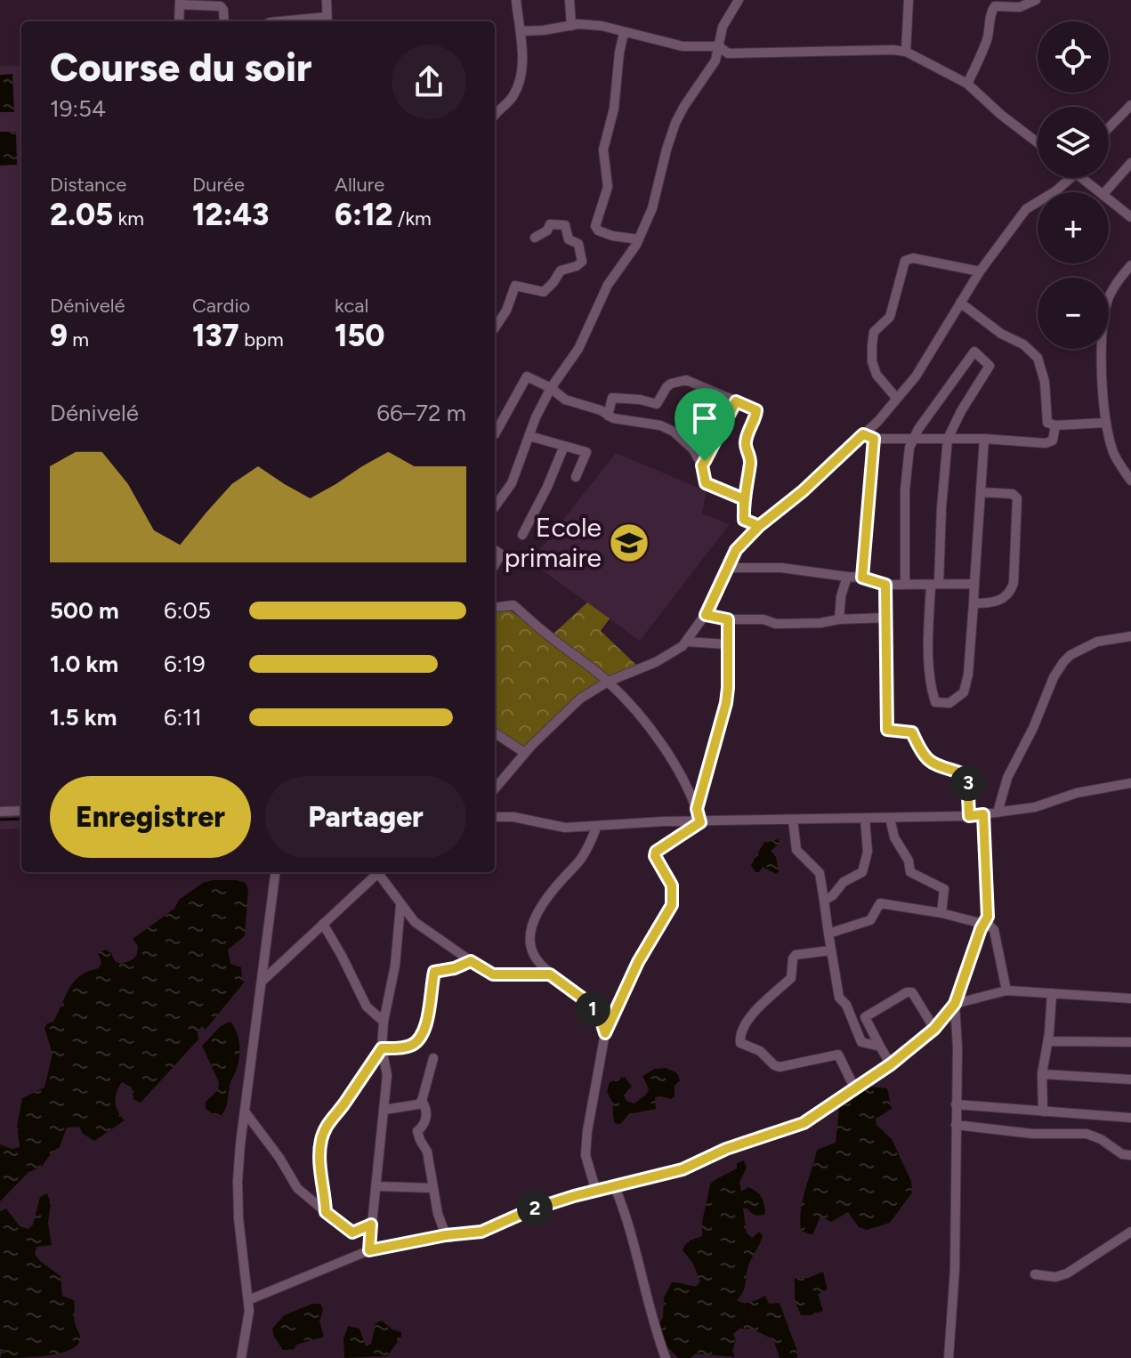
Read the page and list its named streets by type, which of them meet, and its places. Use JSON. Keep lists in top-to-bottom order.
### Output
{
  "places": {
    "school or university": ["Ecole primaire"]
  },
  "page": {
    "map_buttons": ["+", "−"],
    "heading": ["Course du soir", "19:54"],
    "stats": [
      ["Distance", "2.05 km"],
      ["Durée", "12:43"],
      ["Allure", "6:12 /km"],
      ["Dénivelé", "9 m"],
      ["Cardio", "137 bpm"],
      ["kcal", "150"]
    ],
    "chart": ["Dénivelé", "66–72 m"],
    "list": [
      {
        "name": "500 m",
        "note": "6:05"
      },
      {
        "name": "1.0 km",
        "note": "6:19"
      },
      {
        "name": "1.5 km",
        "note": "6:11"
      }
    ],
    "buttons": ["Enregistrer", "Partager"],
    "pins": ["3", "1", "2"]
  }
}
